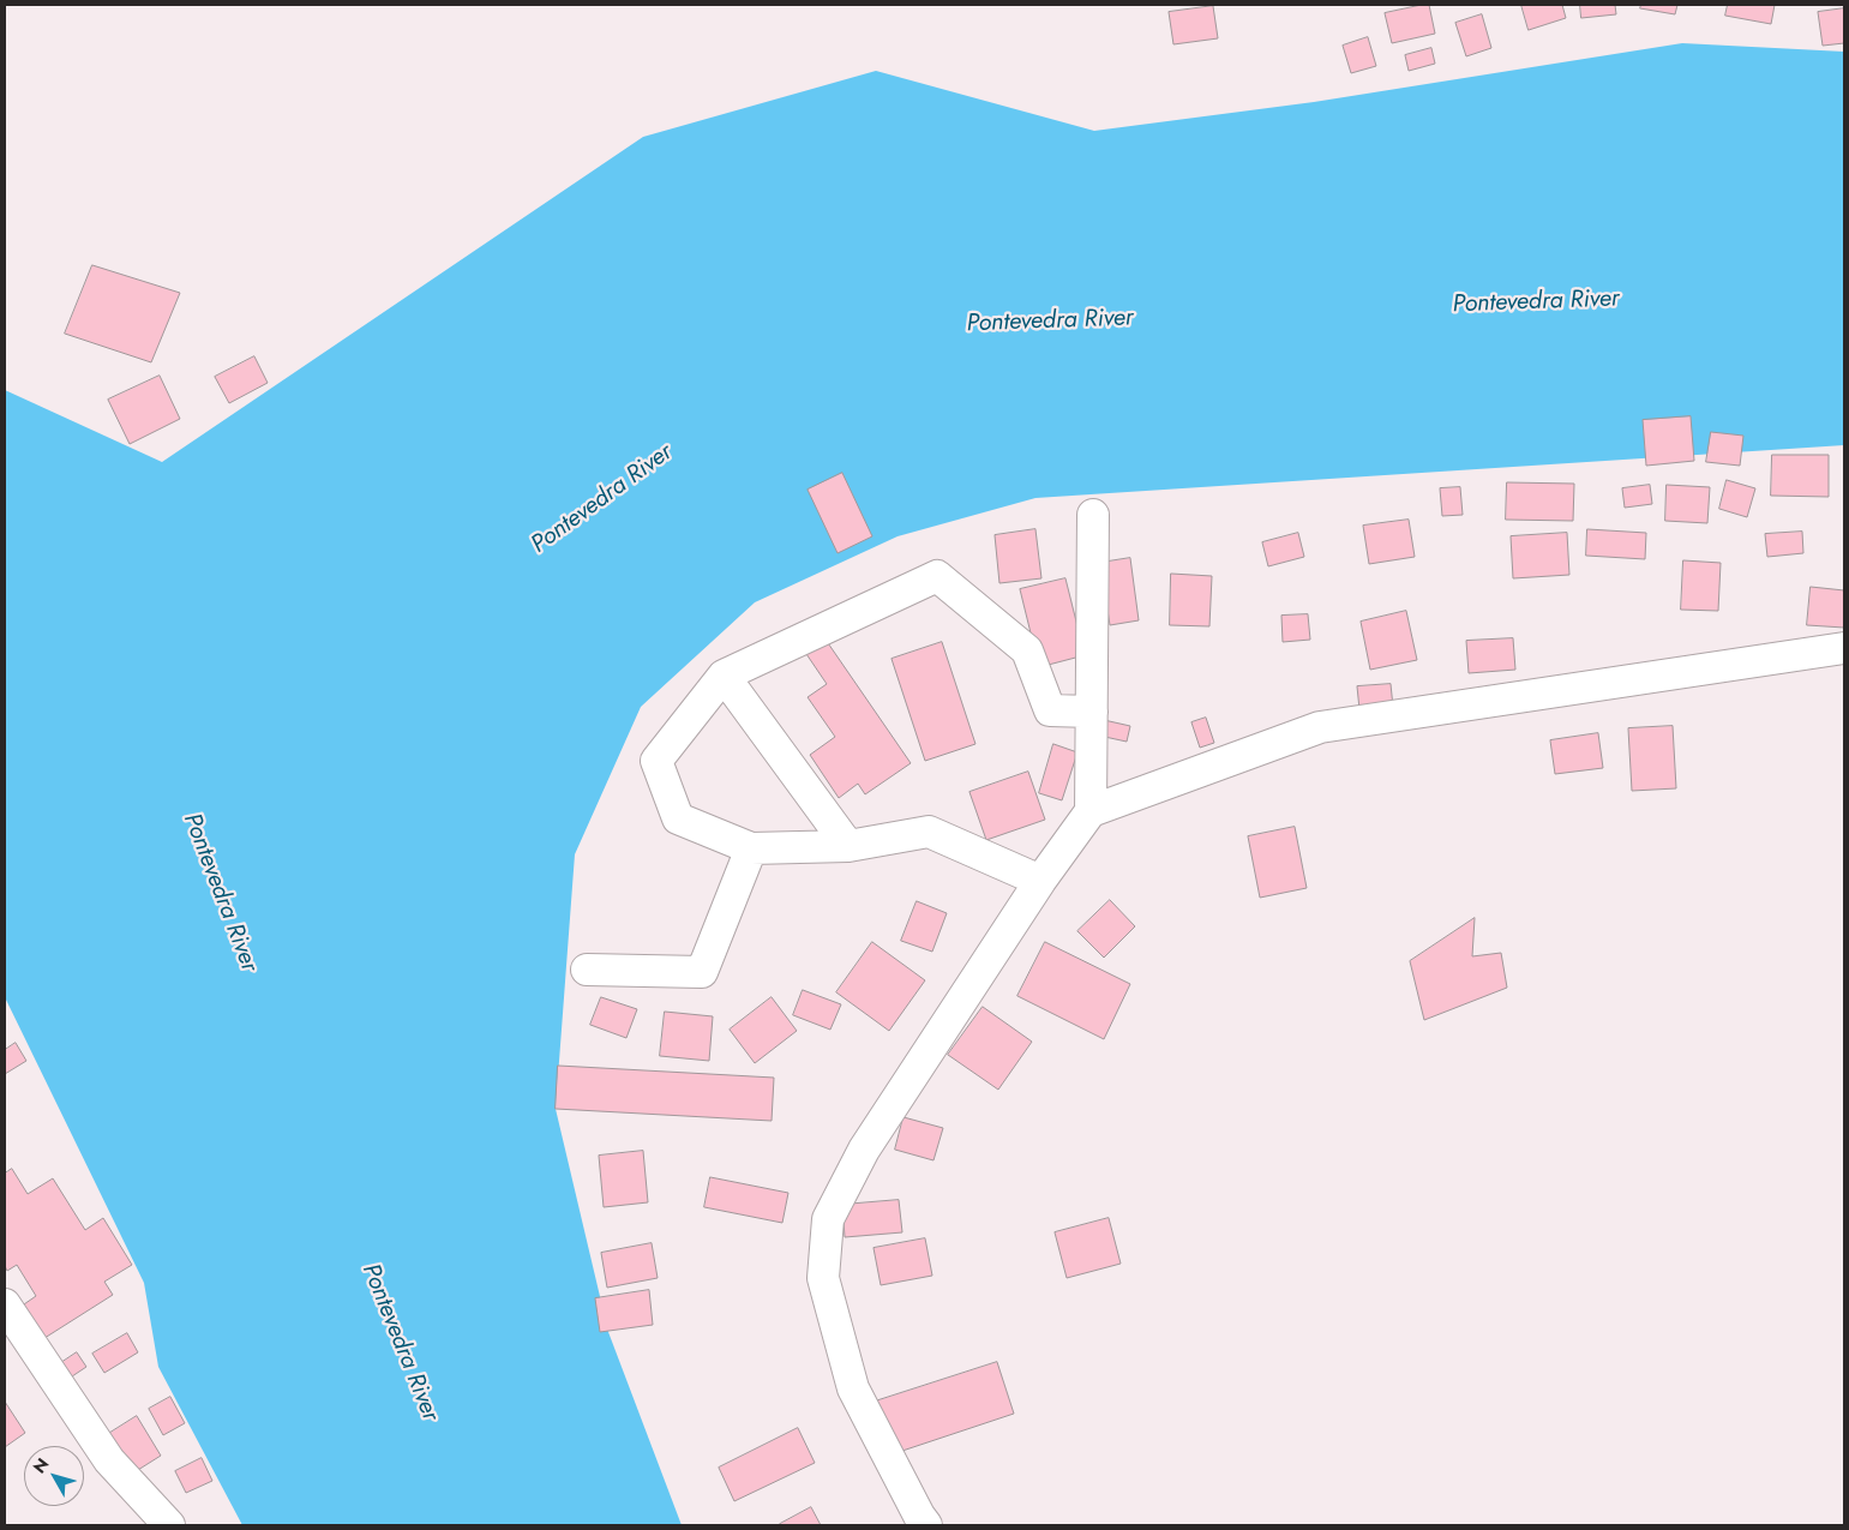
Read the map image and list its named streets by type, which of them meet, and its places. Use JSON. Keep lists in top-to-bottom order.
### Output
{
  "water": ["Pontevedra River"],
  "north": "top left"
}
